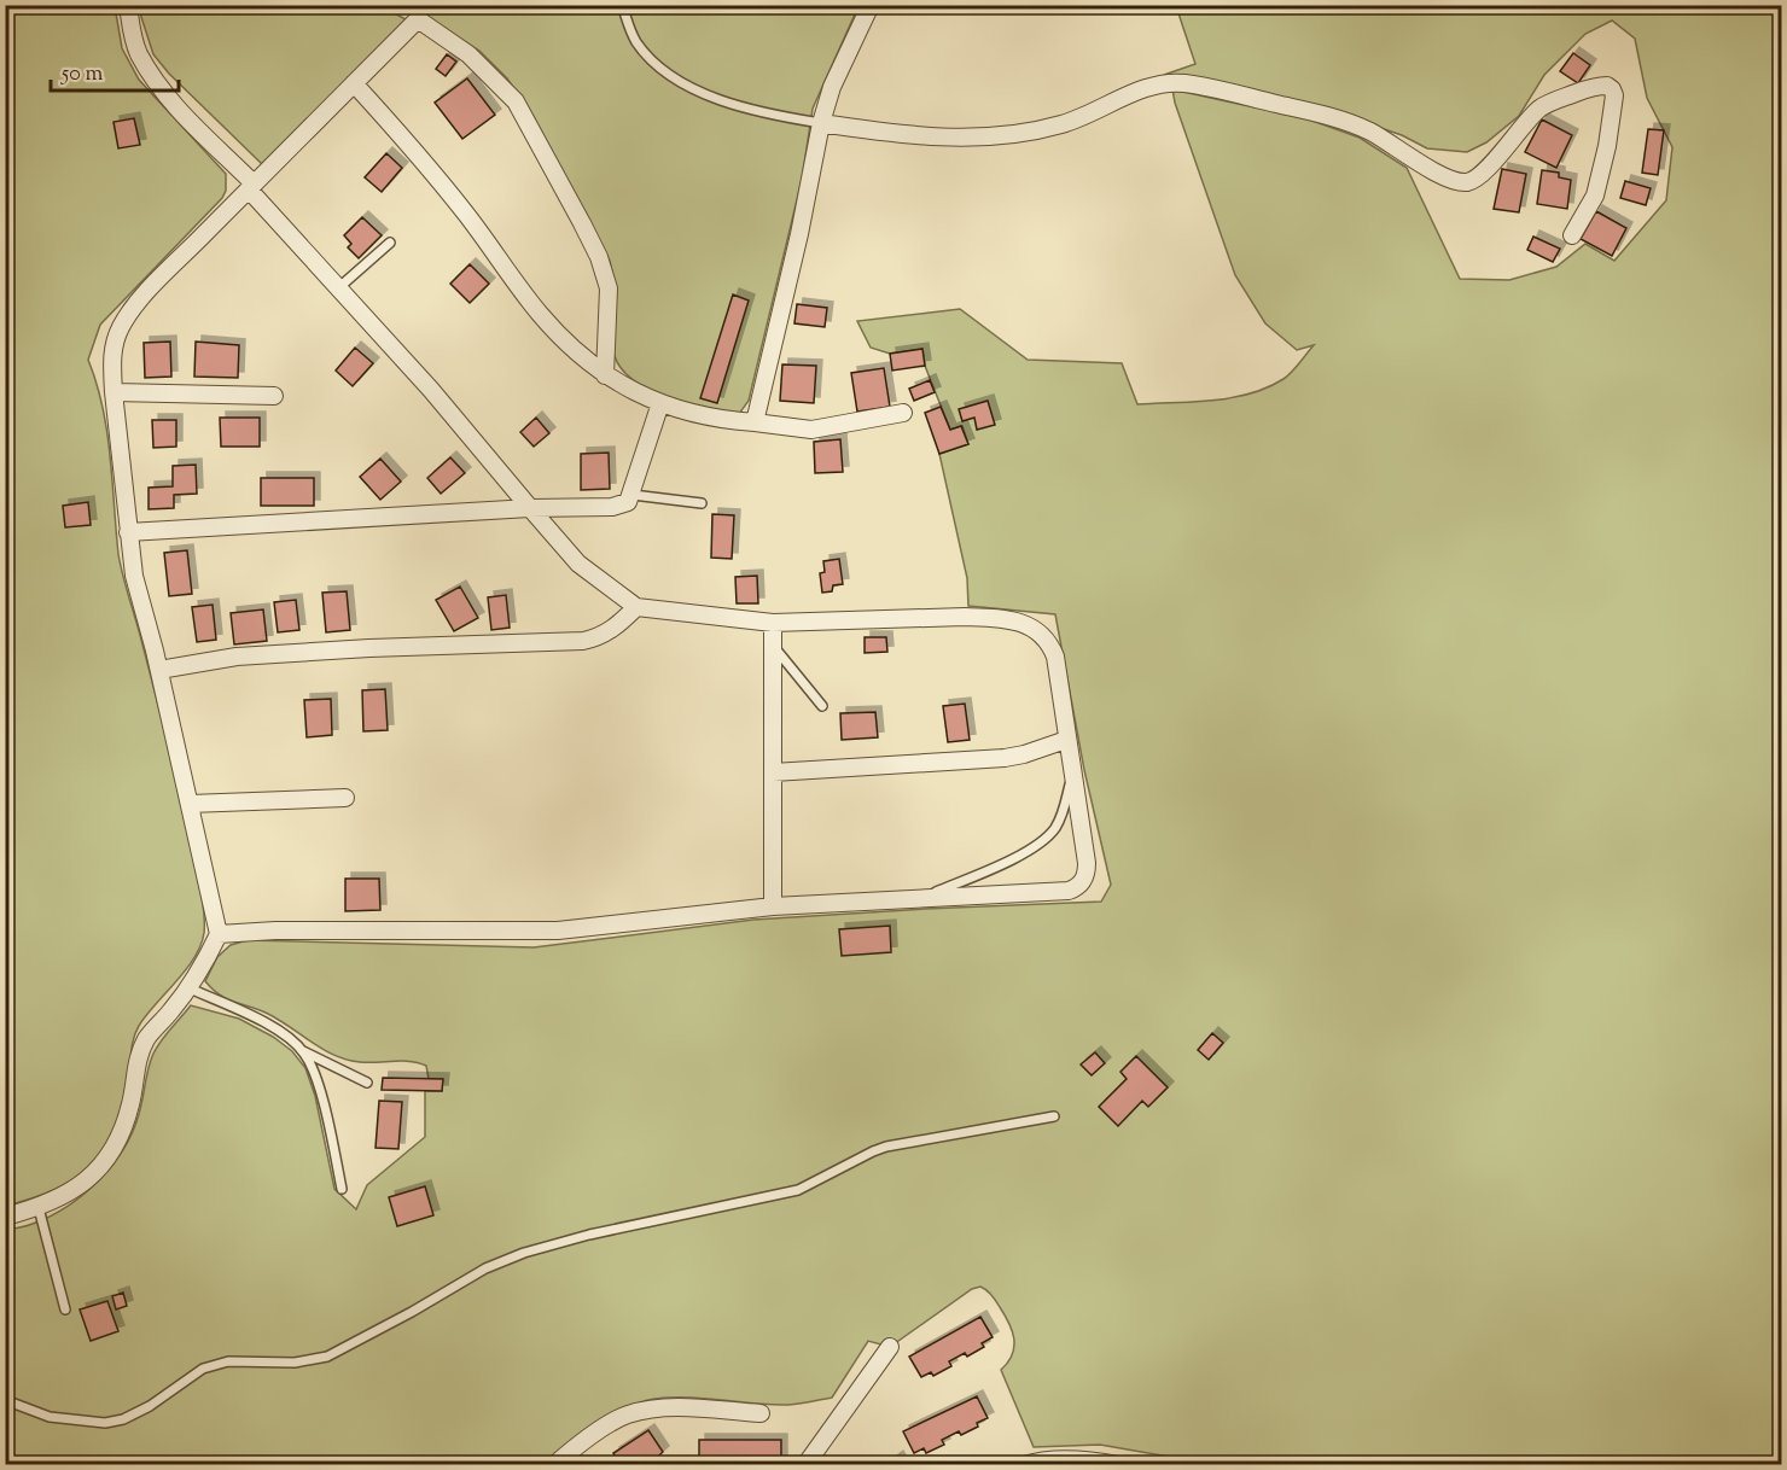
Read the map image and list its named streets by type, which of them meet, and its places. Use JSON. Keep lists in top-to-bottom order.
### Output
{
  "scale_bar": "50 m"
}
